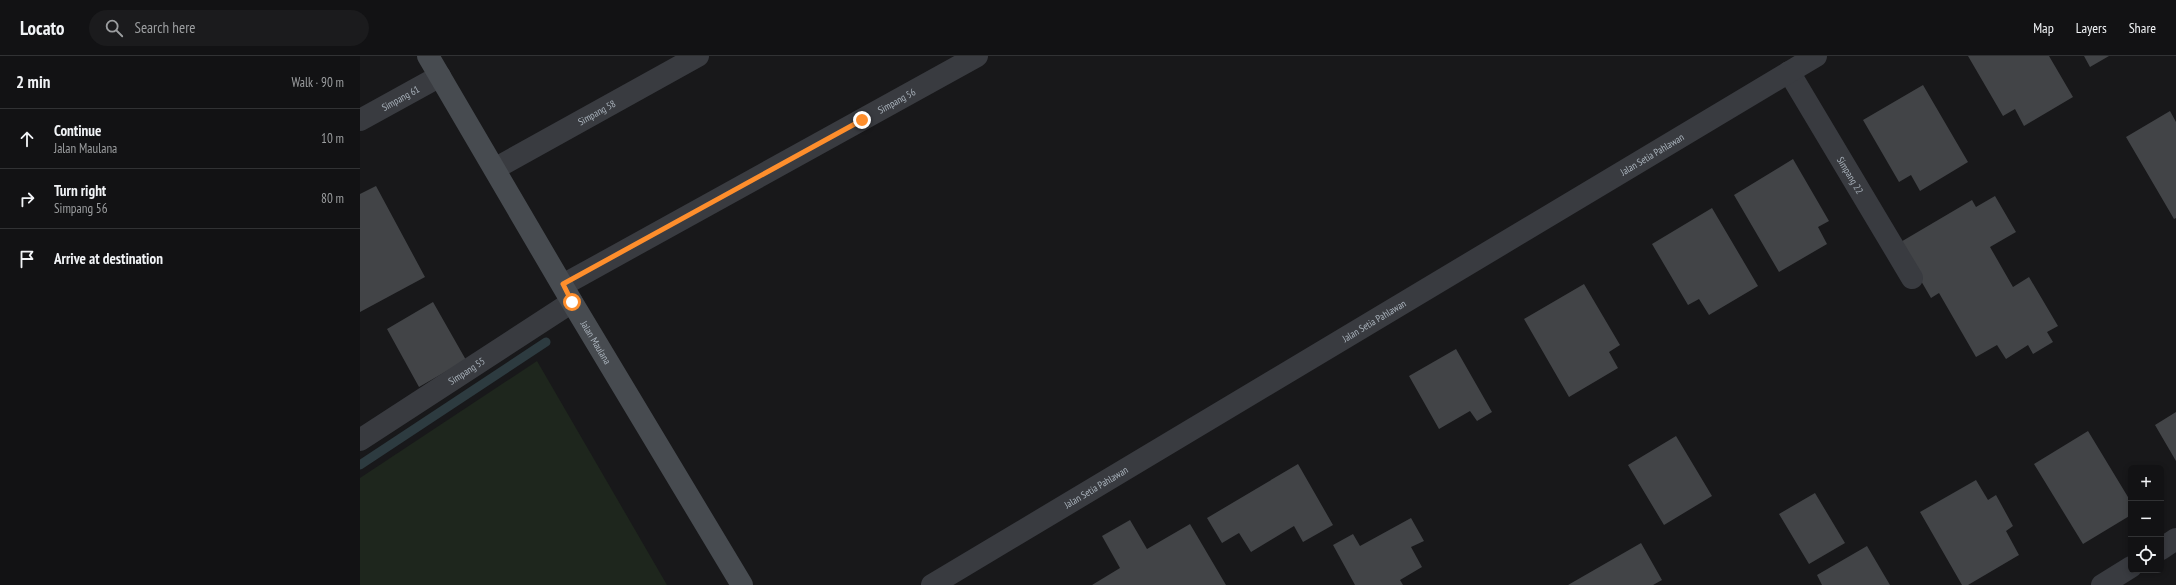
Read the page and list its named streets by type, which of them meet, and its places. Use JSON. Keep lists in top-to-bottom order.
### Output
{
  "streets": {
    "main road": ["Jalan Maulana"],
    "street": [
      "Simpang 61",
      "Simpang 56",
      "Simpang 58",
      "Jalan Setia Pahlawan",
      "Simpang 22",
      "Simpang 55"
    ]
  },
  "crossings": [
    ["Simpang 61", "Jalan Maulana"],
    ["Simpang 56", "Jalan Maulana"],
    ["Simpang 56", "Simpang 55"],
    ["Simpang 58", "Jalan Maulana"],
    ["Jalan Setia Pahlawan", "Simpang 22"],
    ["Jalan Maulana", "Simpang 55"]
  ],
  "page": {
    "header": "Locato",
    "search": "Search here",
    "nav": ["Map", "Layers", "Share"],
    "heading": ["2 min", "Walk · 90 m"],
    "list": [
      ["Continue", "Jalan Maulana", "10 m"],
      ["Turn right", "Simpang 56", "80 m"],
      "Arrive at destination"
    ],
    "map_buttons": ["+", "−"]
  }
}
